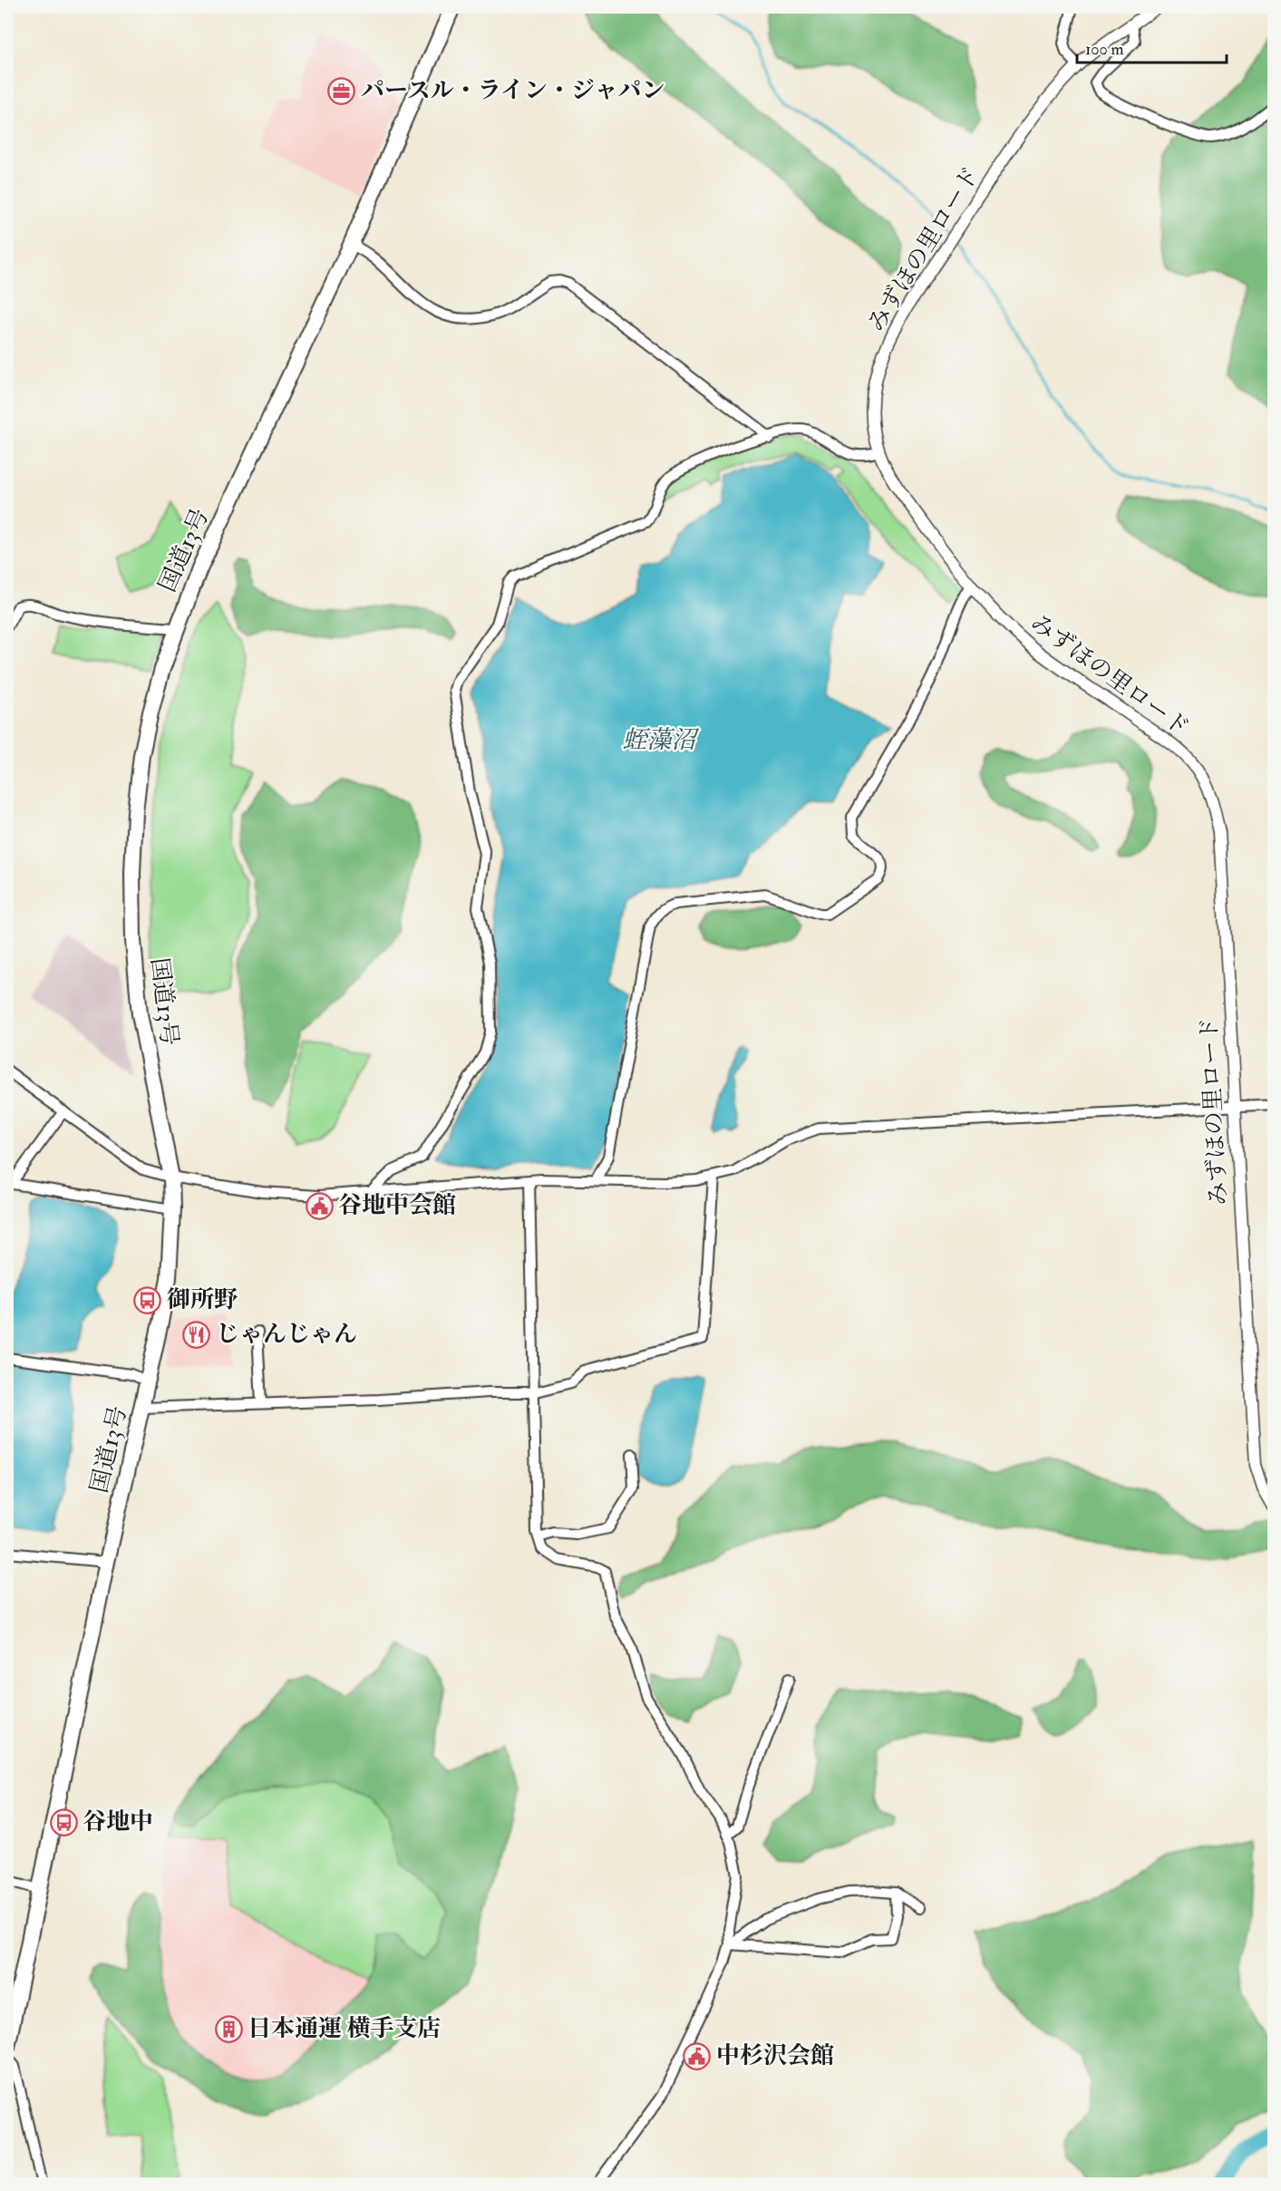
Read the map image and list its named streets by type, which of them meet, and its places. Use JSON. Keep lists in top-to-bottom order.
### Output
{
  "streets": {
    "highway": ["国道13号"],
    "street": ["みずほの里ロード"]
  },
  "water": ["蛭藻沼"],
  "places": {
    "office": ["パースル・ライン・ジャパン"],
    "public building": ["谷地中会館", "中杉沢会館"],
    "bus stop": ["御所野", "谷地中"],
    "restaurant": ["じゃんじゃん"],
    "building": ["日本通運 横手支店"]
  },
  "scale_bar": "100 m"
}
